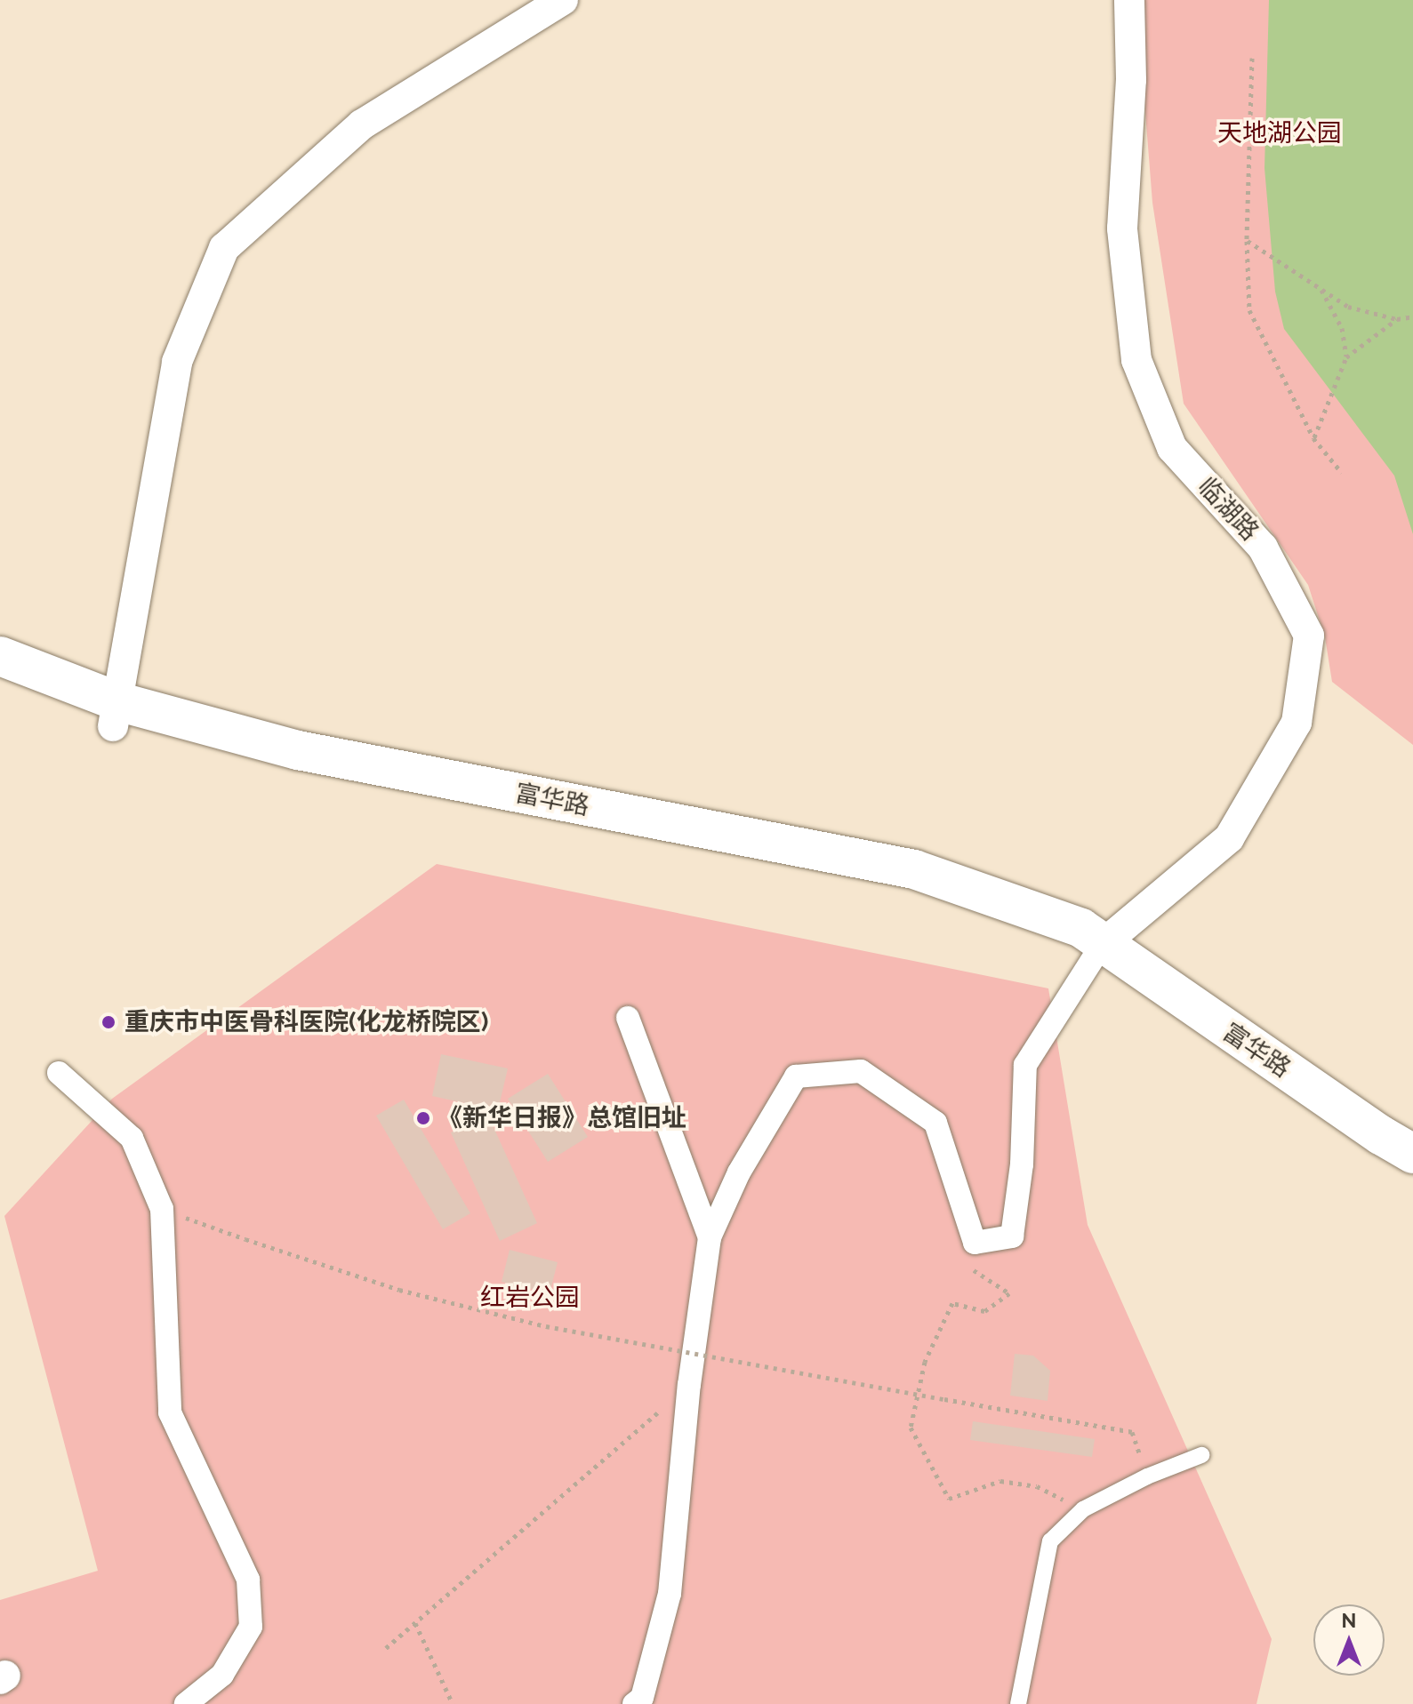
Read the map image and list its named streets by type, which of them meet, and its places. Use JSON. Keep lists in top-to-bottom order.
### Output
{
  "streets": {
    "street": ["临湖路", "富华路"]
  },
  "crossings": [
    ["临湖路", "富华路"]
  ],
  "parks": ["天地湖公园", "红岩公园"],
  "places": ["重庆市中医骨科医院(化龙桥院区)", "《新华日报》总馆旧址"],
  "north": "top"
}
